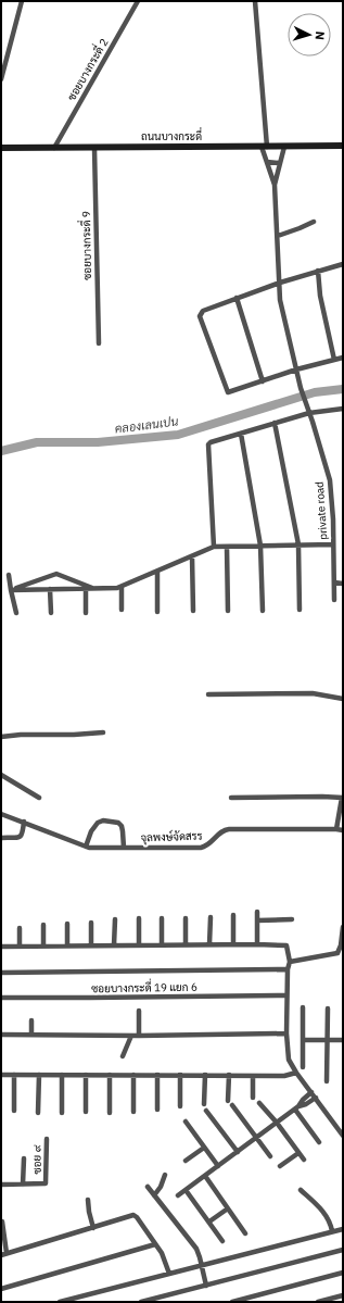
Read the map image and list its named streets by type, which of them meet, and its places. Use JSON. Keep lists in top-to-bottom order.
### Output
{
  "streets": {
    "street": [
      "ซอยบางกระดี่ 2",
      "ถนนบางกระดี่",
      "ซอยบางกระดี่ 9",
      "private road",
      "จุลพงษ์จัดสรร",
      "ซอยบางกระดี่ 19 แยก 6",
      "ซอย ๙"
    ]
  },
  "crossings": [
    ["ซอยบางกระดี่ 2", "ถนนบางกระดี่"],
    ["ถนนบางกระดี่", "ซอยบางกระดี่ 9"]
  ],
  "water": ["คลองเลนเปน"],
  "north": "right"
}
